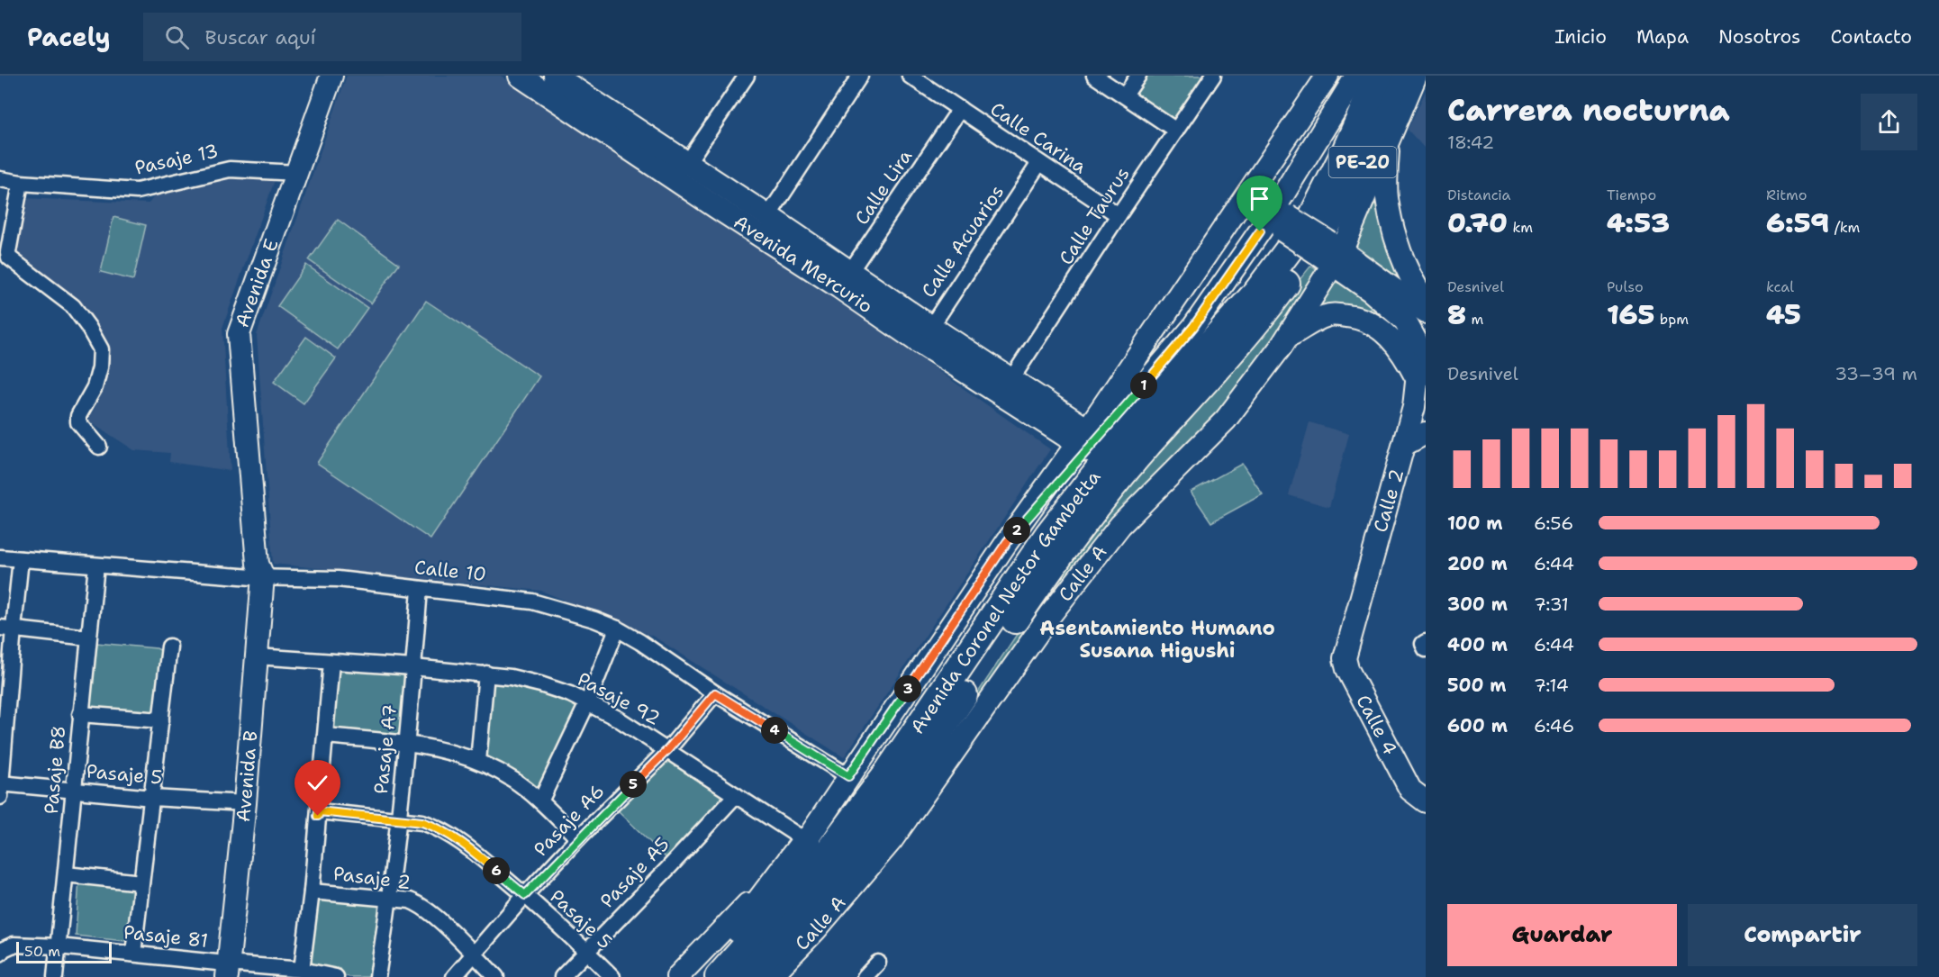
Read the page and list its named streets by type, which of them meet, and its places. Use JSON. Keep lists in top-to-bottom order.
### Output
{
  "streets": {
    "highway": ["PE-20", "Avenida Coronel Nestor Gambetta"],
    "street": [
      "Calle Carina",
      "Pasaje 13",
      "Calle Lira",
      "Calle Taurus",
      "Calle Acuarios",
      "Avenida Mercurio",
      "Avenida E",
      "Calle 2",
      "Calle 10",
      "Calle A",
      "Pasaje 92",
      "Calle 4",
      "Pasaje A7",
      "Pasaje B8",
      "Pasaje 5",
      "Avenida B",
      "Pasaje A6",
      "Pasaje A5",
      "Pasaje 2",
      "Pasaje 81"
    ]
  },
  "crossings": [
    ["Calle Carina", "Calle Lira"],
    ["Calle Carina", "Calle Taurus"],
    ["Calle Carina", "Calle Acuarios"],
    ["Pasaje 13", "Avenida E"],
    ["PE-20", "Calle 2"],
    ["PE-20", "Calle A"],
    ["PE-20", "Avenida Coronel Nestor Gambetta"],
    ["Calle Lira", "Avenida Mercurio"],
    ["Calle Taurus", "Avenida Mercurio"],
    ["Calle Acuarios", "Avenida Mercurio"],
    ["Avenida E", "Calle 10"],
    ["Avenida E", "Avenida B"],
    ["Calle 2", "Calle A"],
    ["Calle 2", "Avenida Coronel Nestor Gambetta"],
    ["Calle 2", "Calle 4"],
    ["Calle 10", "Pasaje A7"],
    ["Calle 10", "Pasaje B8"],
    ["Calle 10", "Avenida B"],
    ["Calle 10", "Pasaje A6"],
    ["Calle A", "Avenida Coronel Nestor Gambetta"],
    ["Pasaje 92", "Pasaje A7"],
    ["Pasaje 92", "Avenida B"],
    ["Pasaje 92", "Pasaje A6"],
    ["Pasaje 92", "Pasaje A5"],
    ["Pasaje A7", "Pasaje 5"],
    ["Pasaje A7", "Pasaje 2"],
    ["Pasaje B8", "Pasaje 5"],
    ["Pasaje B8", "Pasaje 81"],
    ["Pasaje 5", "Avenida B"],
    ["Pasaje 5", "Pasaje A6"],
    ["Pasaje 5", "Pasaje A5"],
    ["Avenida B", "Pasaje 81"],
    ["Pasaje A6", "Pasaje 2"]
  ],
  "districts": ["Asentamiento Humano Susana Higushi"],
  "scale_bar": "50 m",
  "page": {
    "header": "Pacely",
    "search": "Buscar aquí",
    "nav": [
      "Inicio",
      "Mapa",
      "Nosotros",
      "Contacto"
    ],
    "heading": ["Carrera nocturna", "18:42"],
    "stats": [
      ["Distancia", "0.70 km"],
      ["Tiempo", "4:53"],
      ["Ritmo", "6:59 /km"],
      ["Desnivel", "8 m"],
      ["Pulso", "165 bpm"],
      ["kcal", "45"]
    ],
    "chart": ["Desnivel", "33–39 m"],
    "pins": [
      "1",
      "2",
      "3",
      "4",
      "5",
      "6"
    ],
    "list": [
      {
        "name": "100 m",
        "note": "6:56"
      },
      {
        "name": "200 m",
        "note": "6:44"
      },
      {
        "name": "300 m",
        "note": "7:31"
      },
      {
        "name": "400 m",
        "note": "6:44"
      },
      {
        "name": "500 m",
        "note": "7:14"
      },
      {
        "name": "600 m",
        "note": "6:46"
      }
    ],
    "buttons": ["Guardar", "Compartir"],
    "scale": "50 m"
  }
}
